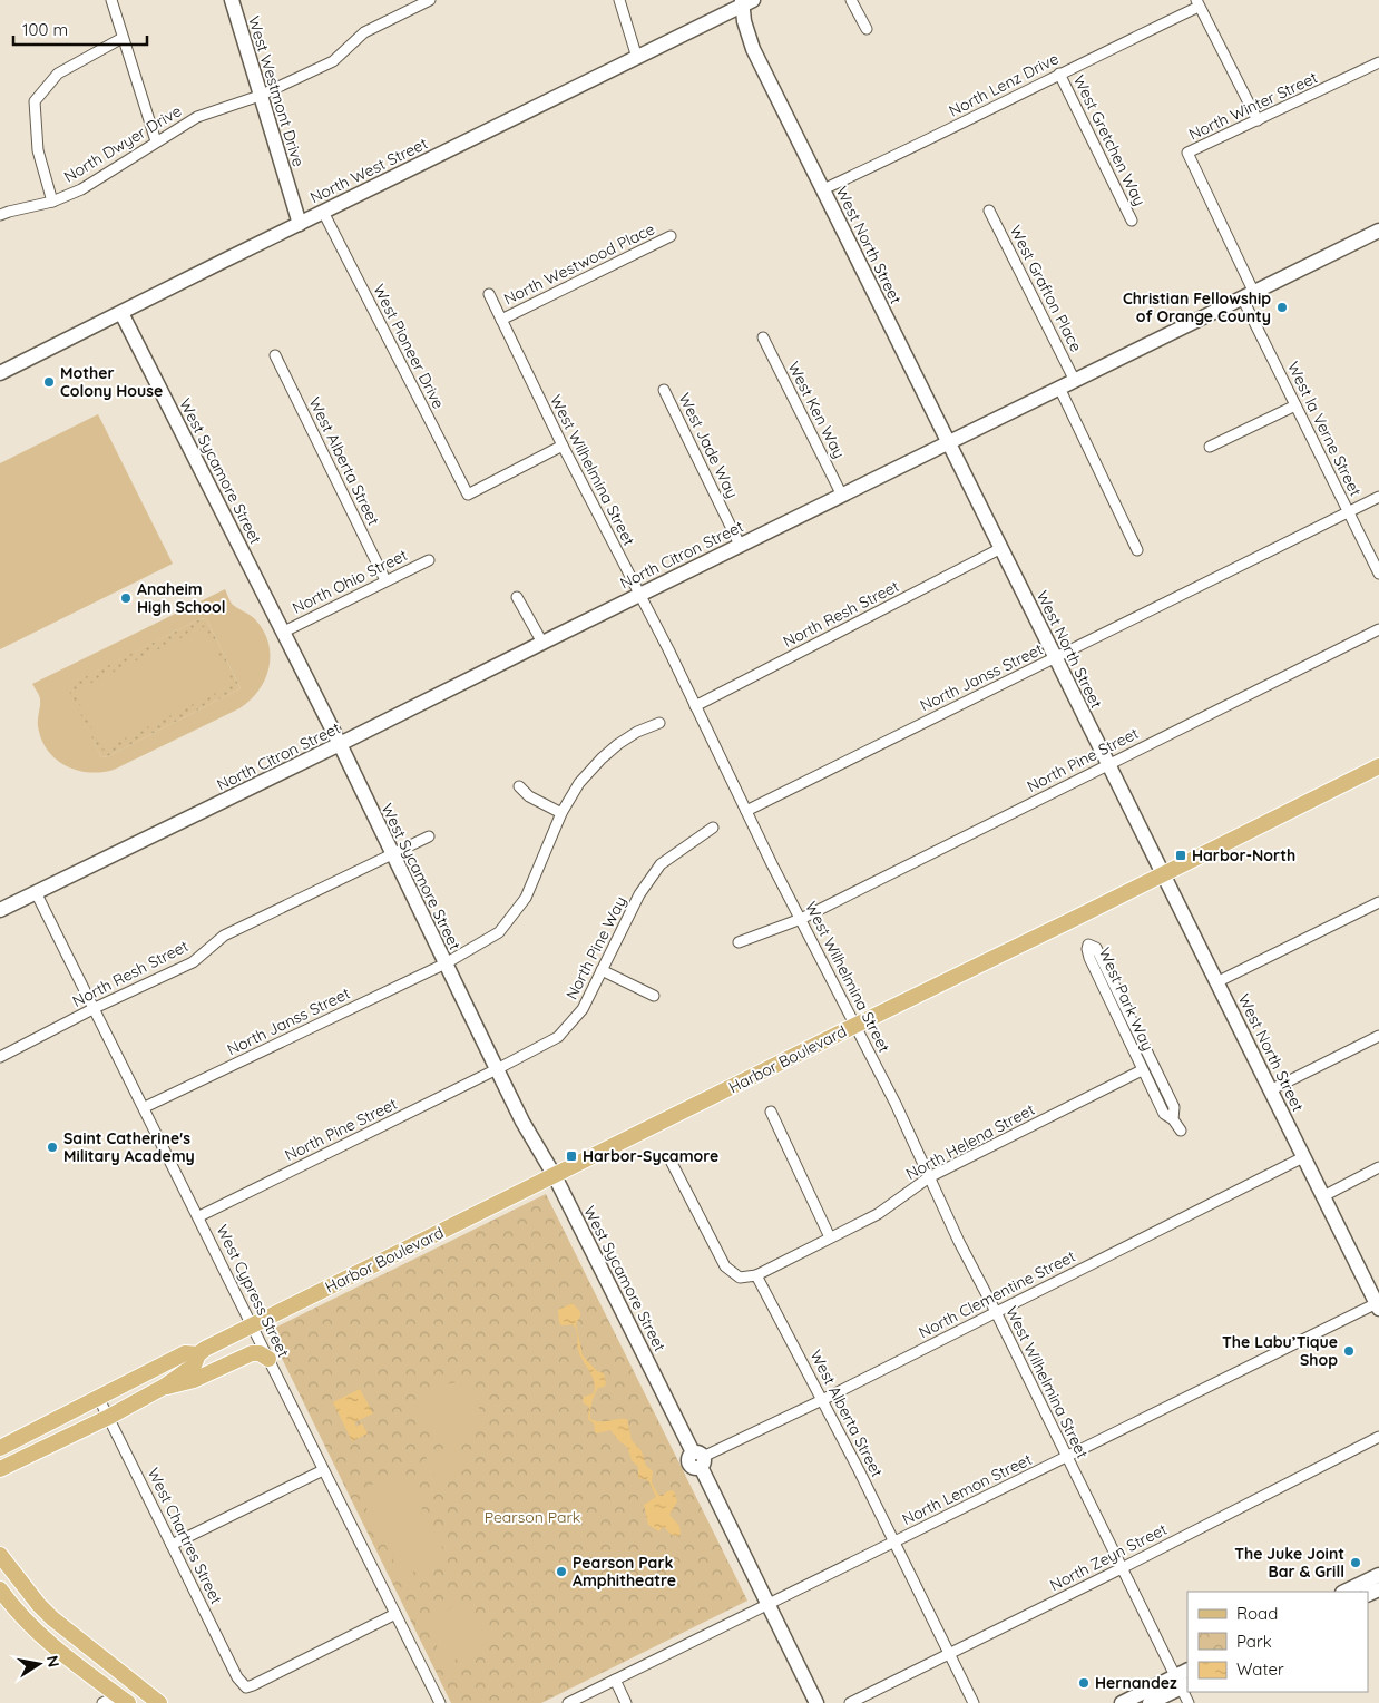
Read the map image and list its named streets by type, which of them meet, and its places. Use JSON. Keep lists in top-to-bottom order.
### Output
{
  "streets": {
    "main road": ["Harbor Boulevard"],
    "street": [
      "North Lenz Drive",
      "West Westmont Drive",
      "North Winter Street",
      "West Gretchen Way",
      "North Dwyer Drive",
      "North West Street",
      "West North Street",
      "North Westwood Place",
      "West Grafton Place",
      "West Pioneer Drive",
      "West Ken Way",
      "West la Verne Street",
      "West Jade Way",
      "West Alberta Street",
      "West Wilhelmina Street",
      "West Sycamore Street",
      "North Citron Street",
      "North Ohio Street",
      "North Resh Street",
      "North Janss Street",
      "North Pine Street",
      "North Pine Way",
      "West Park Way",
      "North Helena Street",
      "West Cypress Street",
      "North Clementine Street",
      "North Lemon Street",
      "West Chartres Street",
      "North Zeyn Street"
    ]
  },
  "crossings": [
    ["North Lenz Drive", "West Gretchen Way"],
    ["North Lenz Drive", "West North Street"],
    ["West Westmont Drive", "North Dwyer Drive"],
    ["West Westmont Drive", "North West Street"],
    ["North Winter Street", "West la Verne Street"],
    ["North Winter Street", "North Citron Street"],
    ["North West Street", "West North Street"],
    ["North West Street", "West Pioneer Drive"],
    ["North West Street", "West Sycamore Street"],
    ["West North Street", "North Citron Street"],
    ["West North Street", "North Resh Street"],
    ["West North Street", "North Janss Street"],
    ["West North Street", "North Pine Street"],
    ["West North Street", "Harbor Boulevard"],
    ["West North Street", "North Clementine Street"],
    ["West North Street", "North Lemon Street"],
    ["North Westwood Place", "West Wilhelmina Street"],
    ["West Grafton Place", "North Citron Street"],
    ["West Pioneer Drive", "West Wilhelmina Street"],
    ["West Ken Way", "North Citron Street"],
    ["West la Verne Street", "North Citron Street"],
    ["West la Verne Street", "North Janss Street"],
    ["West Jade Way", "North Citron Street"],
    ["West Alberta Street", "North Ohio Street"],
    ["West Alberta Street", "North Helena Street"],
    ["West Alberta Street", "North Clementine Street"],
    ["West Alberta Street", "North Lemon Street"],
    ["West Alberta Street", "North Zeyn Street"],
    ["West Wilhelmina Street", "North Citron Street"],
    ["West Wilhelmina Street", "North Resh Street"],
    ["West Wilhelmina Street", "North Janss Street"],
    ["West Wilhelmina Street", "North Pine Street"],
    ["West Wilhelmina Street", "Harbor Boulevard"],
    ["West Wilhelmina Street", "North Helena Street"],
    ["West Wilhelmina Street", "North Clementine Street"],
    ["West Wilhelmina Street", "North Lemon Street"],
    ["West Wilhelmina Street", "North Zeyn Street"],
    ["West Sycamore Street", "North Citron Street"],
    ["West Sycamore Street", "North Ohio Street"],
    ["West Sycamore Street", "North Resh Street"],
    ["West Sycamore Street", "North Janss Street"],
    ["West Sycamore Street", "North Pine Street"],
    ["West Sycamore Street", "North Pine Way"],
    ["West Sycamore Street", "Harbor Boulevard"],
    ["West Sycamore Street", "North Clementine Street"],
    ["West Sycamore Street", "North Lemon Street"],
    ["North Citron Street", "West Cypress Street"],
    ["North Resh Street", "West Cypress Street"],
    ["North Janss Street", "West Cypress Street"],
    ["North Pine Street", "North Pine Way"],
    ["North Pine Street", "West Cypress Street"],
    ["West Park Way", "North Helena Street"],
    ["Harbor Boulevard", "West Cypress Street"],
    ["Harbor Boulevard", "West Chartres Street"],
    ["West Cypress Street", "West Chartres Street"]
  ],
  "parks": ["Pearson Park"],
  "places": {
    "other": [
      "Christian Fellowship of Orange County",
      "Mother Colony House",
      "Anaheim High School",
      "Saint Catherine's Military Academy",
      "The Labu’Tique Shop",
      "The Juke Joint Bar & Grill",
      "Pearson Park Amphitheatre",
      "Hernandez"
    ],
    "transit": ["Harbor-North", "Harbor-Sycamore"]
  },
  "legend": ["Road", "Park", "Water"],
  "scale_bar": "100 m",
  "north": "right"
}
